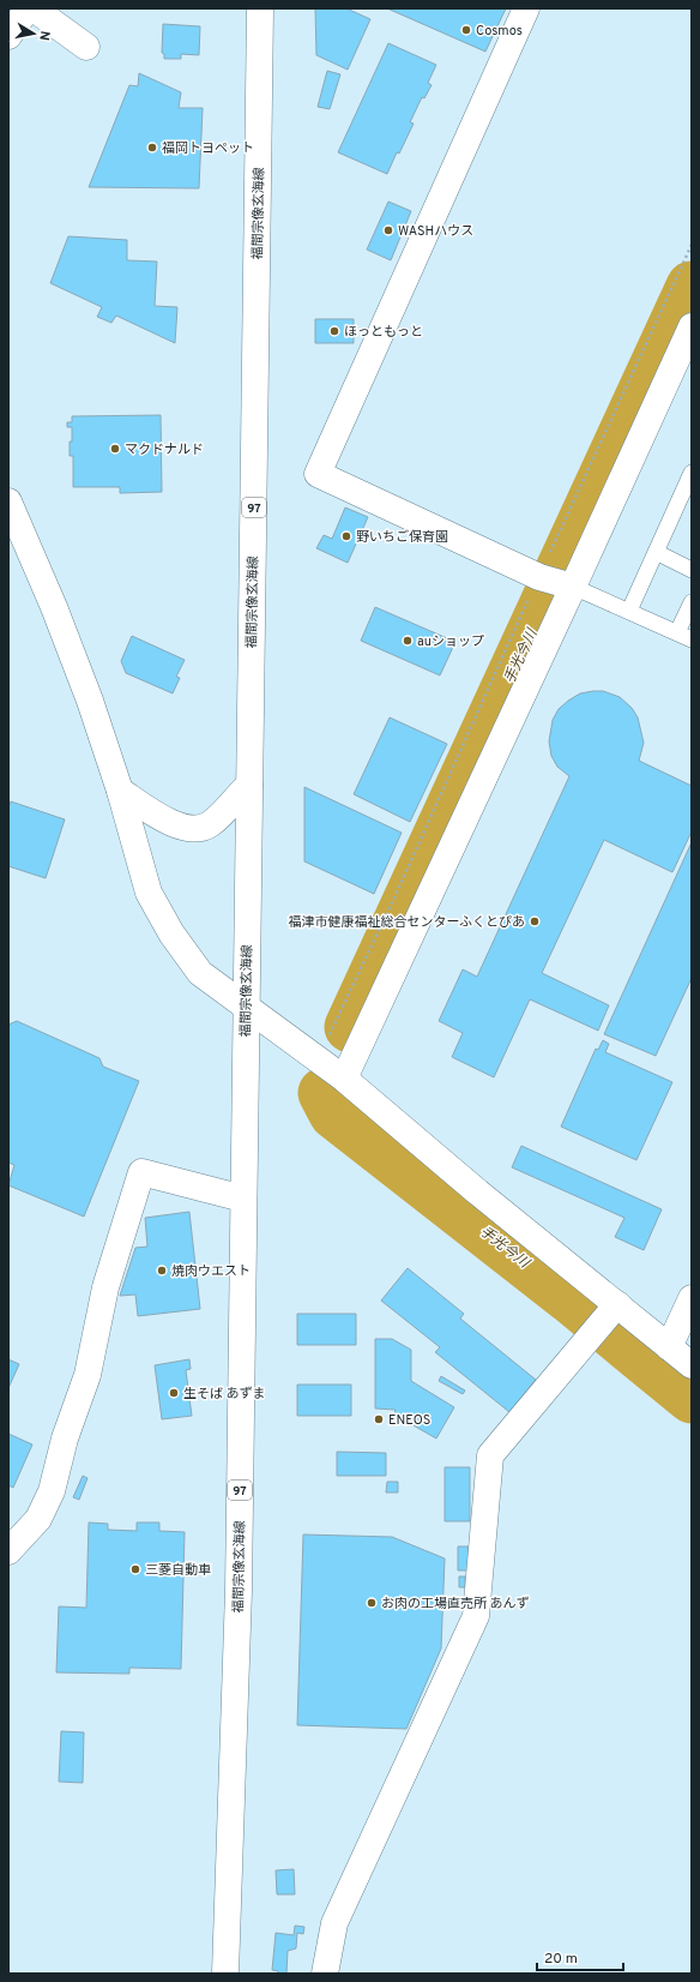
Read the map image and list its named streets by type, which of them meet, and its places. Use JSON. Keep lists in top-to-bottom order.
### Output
{
  "streets": {
    "street": ["福間宗像玄海線", "97"]
  },
  "water": ["手光今川"],
  "places": [
    "Cosmos",
    "福岡トヨペット",
    "WASHハウス",
    "ほっともっと",
    "マクドナルド",
    "野いちご保育園",
    "auショップ",
    "福津市健康福祉総合センターふくとぴあ",
    "焼肉ウエスト",
    "生そば あずま",
    "ENEOS",
    "三菱自動車",
    "お肉の工場直売所 あんず"
  ],
  "scale_bar": "20 m",
  "north": "right"
}
